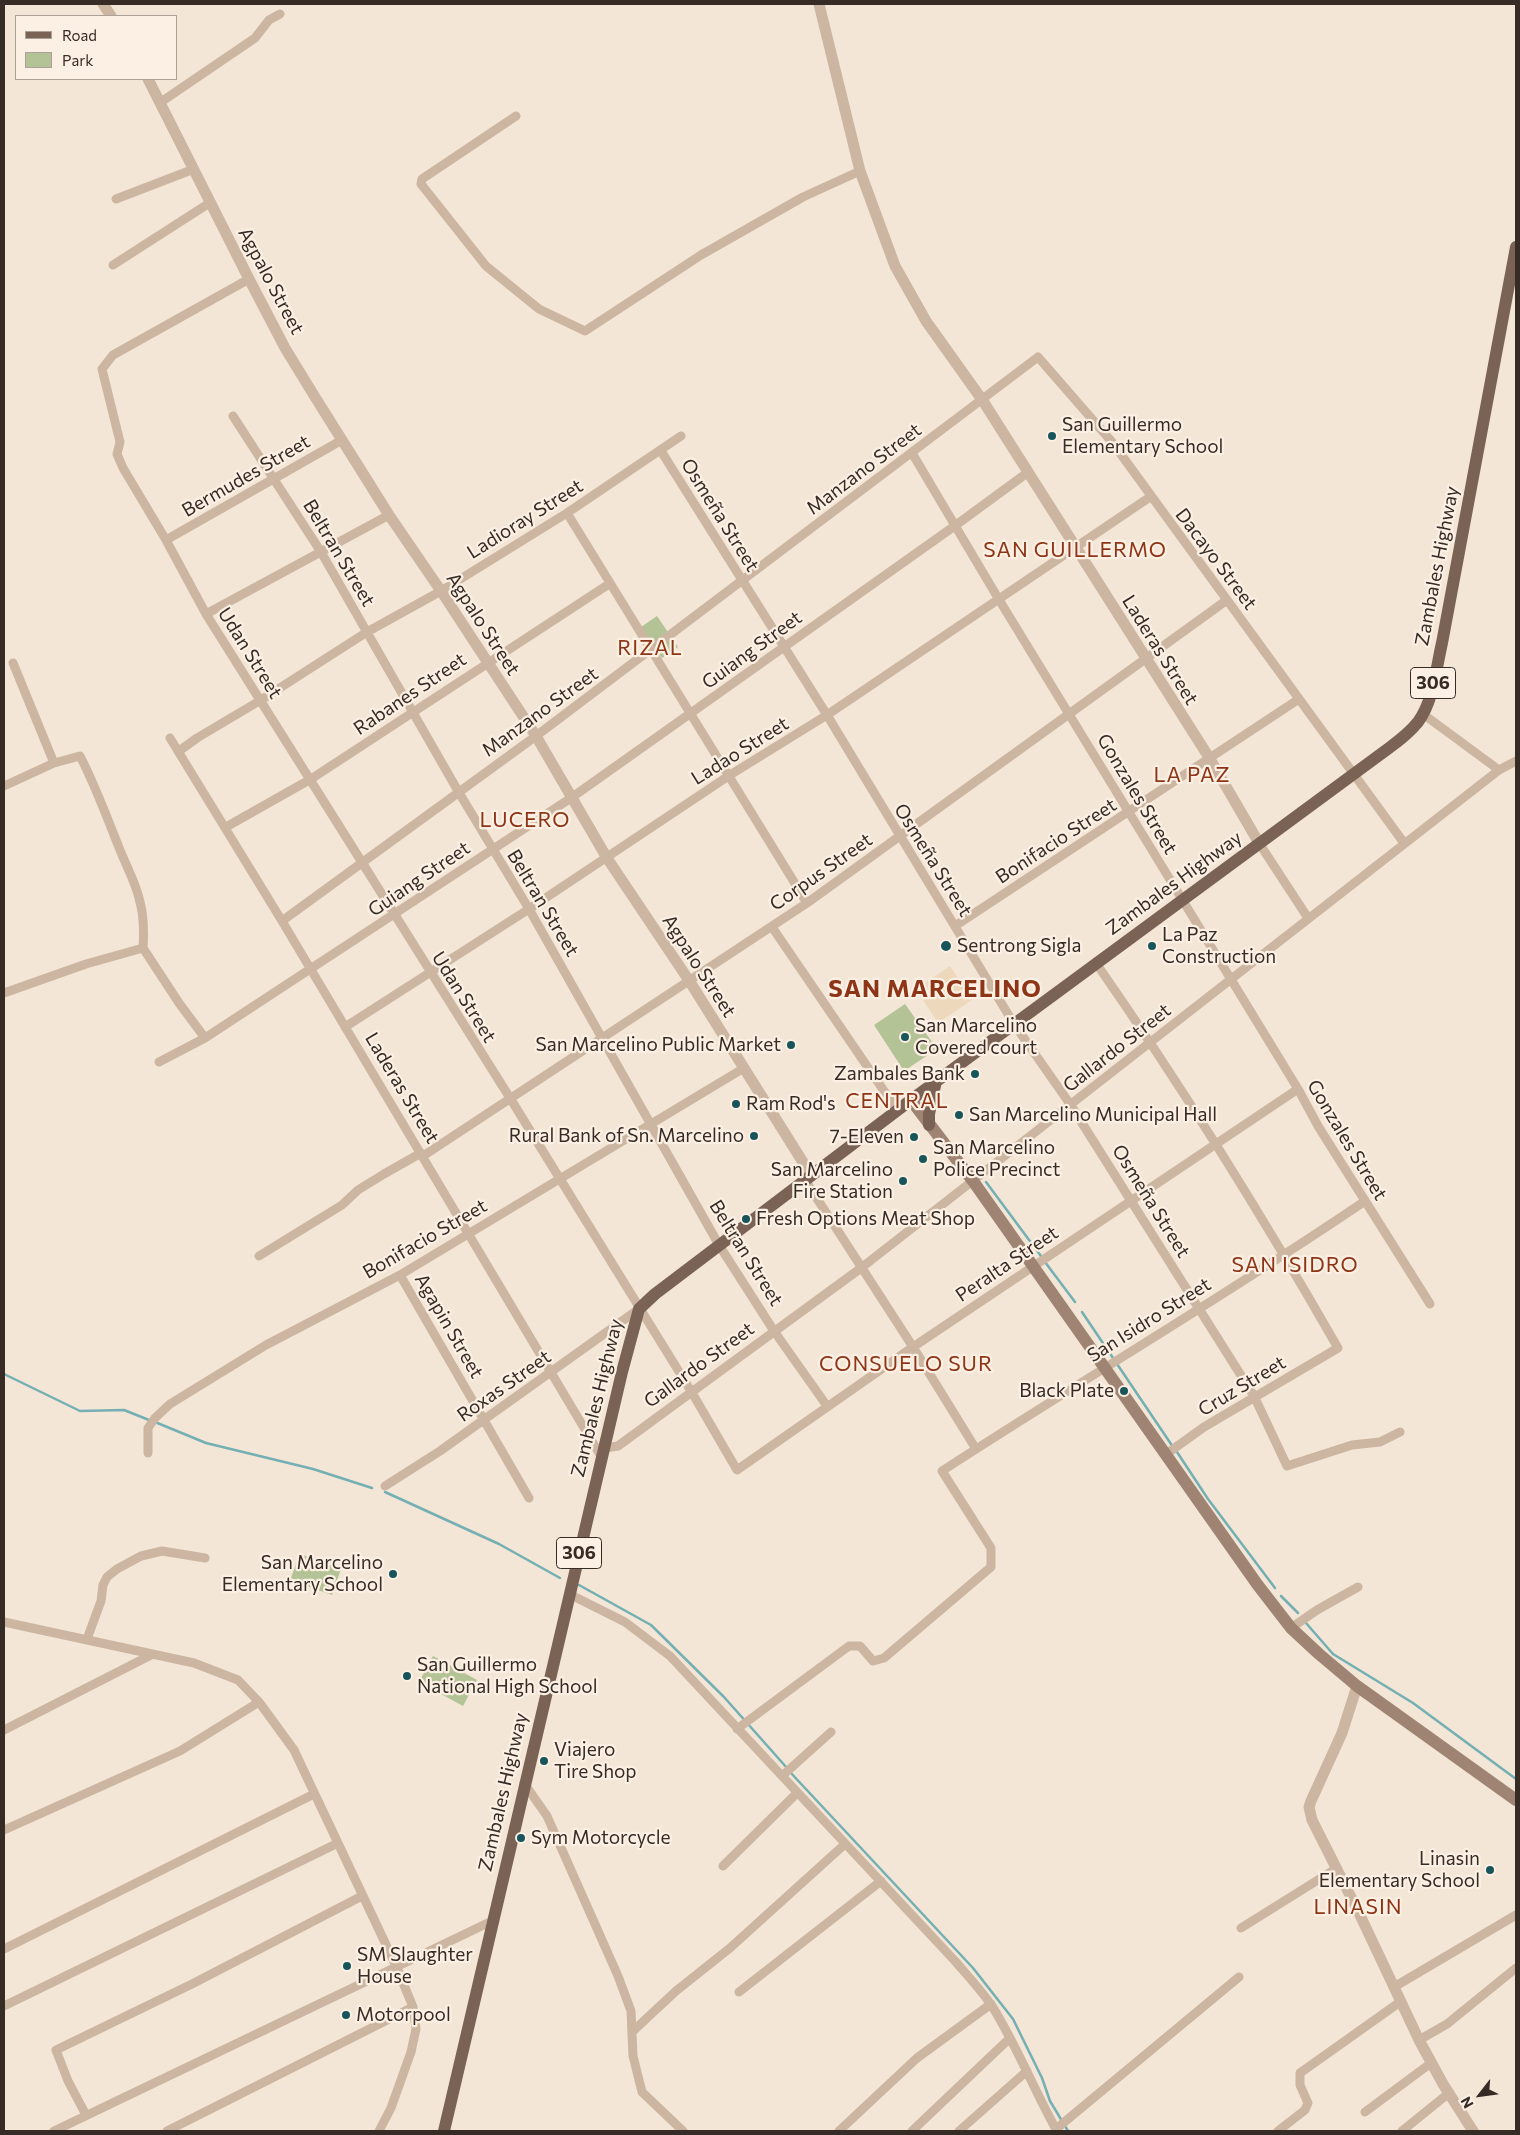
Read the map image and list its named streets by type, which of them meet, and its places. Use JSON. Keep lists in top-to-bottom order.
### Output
{
  "streets": {
    "main road": ["Zambales Highway", "306"],
    "street": [
      "Agpalo Street",
      "Manzano Street",
      "Bermudes Street",
      "Osmeña Street",
      "Ladioray Street",
      "Beltran Street",
      "Dacayo Street",
      "Guiang Street",
      "Laderas Street",
      "Udan Street",
      "Rabanes Street",
      "Ladao Street",
      "Gonzales Street",
      "Bonifacio Street",
      "Corpus Street",
      "Gallardo Street",
      "Peralta Street",
      "San Isidro Street",
      "Agapin Street",
      "Roxas Street",
      "Cruz Street"
    ]
  },
  "crossings": [
    ["Agpalo Street", "Manzano Street"],
    ["Agpalo Street", "Bermudes Street"],
    ["Agpalo Street", "Ladioray Street"],
    ["Agpalo Street", "Zambales Highway"],
    ["Agpalo Street", "Guiang Street"],
    ["Agpalo Street", "Udan Street"],
    ["Agpalo Street", "Rabanes Street"],
    ["Agpalo Street", "Ladao Street"],
    ["Agpalo Street", "Bonifacio Street"],
    ["Agpalo Street", "Corpus Street"],
    ["Agpalo Street", "Gallardo Street"],
    ["Agpalo Street", "Peralta Street"],
    ["Agpalo Street", "San Isidro Street"],
    ["Manzano Street", "Osmeña Street"],
    ["Manzano Street", "Beltran Street"],
    ["Manzano Street", "Dacayo Street"],
    ["Manzano Street", "Laderas Street"],
    ["Manzano Street", "Udan Street"],
    ["Manzano Street", "Gonzales Street"],
    ["Bermudes Street", "Beltran Street"],
    ["Bermudes Street", "Udan Street"],
    ["Osmeña Street", "Ladioray Street"],
    ["Osmeña Street", "Zambales Highway"],
    ["Osmeña Street", "Guiang Street"],
    ["Osmeña Street", "Ladao Street"],
    ["Osmeña Street", "Bonifacio Street"],
    ["Osmeña Street", "Corpus Street"],
    ["Osmeña Street", "Gallardo Street"],
    ["Osmeña Street", "Peralta Street"],
    ["Osmeña Street", "San Isidro Street"],
    ["Osmeña Street", "Cruz Street"],
    ["Ladioray Street", "Beltran Street"],
    ["Ladioray Street", "Laderas Street"],
    ["Ladioray Street", "Udan Street"],
    ["Beltran Street", "Zambales Highway"],
    ["Beltran Street", "Guiang Street"],
    ["Beltran Street", "Rabanes Street"],
    ["Beltran Street", "Ladao Street"],
    ["Beltran Street", "Bonifacio Street"],
    ["Beltran Street", "Corpus Street"],
    ["Beltran Street", "Gallardo Street"],
    ["Beltran Street", "Peralta Street"],
    ["Dacayo Street", "Zambales Highway"],
    ["Dacayo Street", "Laderas Street"],
    ["Dacayo Street", "Ladao Street"],
    ["Dacayo Street", "Bonifacio Street"],
    ["Dacayo Street", "Corpus Street"],
    ["Dacayo Street", "Gallardo Street"],
    ["Zambales Highway", "Laderas Street"],
    ["Zambales Highway", "Udan Street"],
    ["Zambales Highway", "Gonzales Street"],
    ["Zambales Highway", "Gallardo Street"],
    ["Zambales Highway", "Roxas Street"],
    ["Guiang Street", "Laderas Street"],
    ["Guiang Street", "Udan Street"],
    ["Guiang Street", "Gonzales Street"],
    ["Laderas Street", "Rabanes Street"],
    ["Laderas Street", "Ladao Street"],
    ["Laderas Street", "Bonifacio Street"],
    ["Laderas Street", "Corpus Street"],
    ["Laderas Street", "Gallardo Street"],
    ["Laderas Street", "Roxas Street"],
    ["Udan Street", "Rabanes Street"],
    ["Udan Street", "Ladao Street"],
    ["Udan Street", "Bonifacio Street"],
    ["Udan Street", "Corpus Street"],
    ["Udan Street", "Gallardo Street"],
    ["Udan Street", "Peralta Street"],
    ["Udan Street", "Roxas Street"],
    ["Ladao Street", "Gonzales Street"],
    ["Gonzales Street", "Bonifacio Street"],
    ["Gonzales Street", "Corpus Street"],
    ["Gonzales Street", "Gallardo Street"],
    ["Gonzales Street", "Peralta Street"],
    ["Gonzales Street", "San Isidro Street"],
    ["Bonifacio Street", "Agapin Street"],
    ["San Isidro Street", "Cruz Street"],
    ["Agapin Street", "Roxas Street"]
  ],
  "districts": [
    "SAN GUILLERMO",
    "RIZAL",
    "LA PAZ",
    "LUCERO",
    "SAN MARCELINO",
    "CENTRAL",
    "SAN ISIDRO",
    "CONSUELO SUR",
    "LINASIN"
  ],
  "places": [
    "San Guillermo Elementary School",
    "Sentrong Sigla",
    "La Paz Construction",
    "San Marcelino Covered court",
    "San Marcelino Public Market",
    "Zambales Bank",
    "Ram Rod's",
    "San Marcelino Municipal Hall",
    "Rural Bank of Sn. Marcelino",
    "7-Eleven",
    "San Marcelino Police Precinct",
    "San Marcelino Fire Station",
    "Fresh Options Meat Shop",
    "Black Plate",
    "San Marcelino Elementary School",
    "San Guillermo National High School",
    "Viajero Tire Shop",
    "Sym Motorcycle",
    "Linasin Elementary School",
    "SM Slaughter House",
    "Motorpool"
  ],
  "legend": ["Road", "Park"],
  "north": "bottom left"
}
